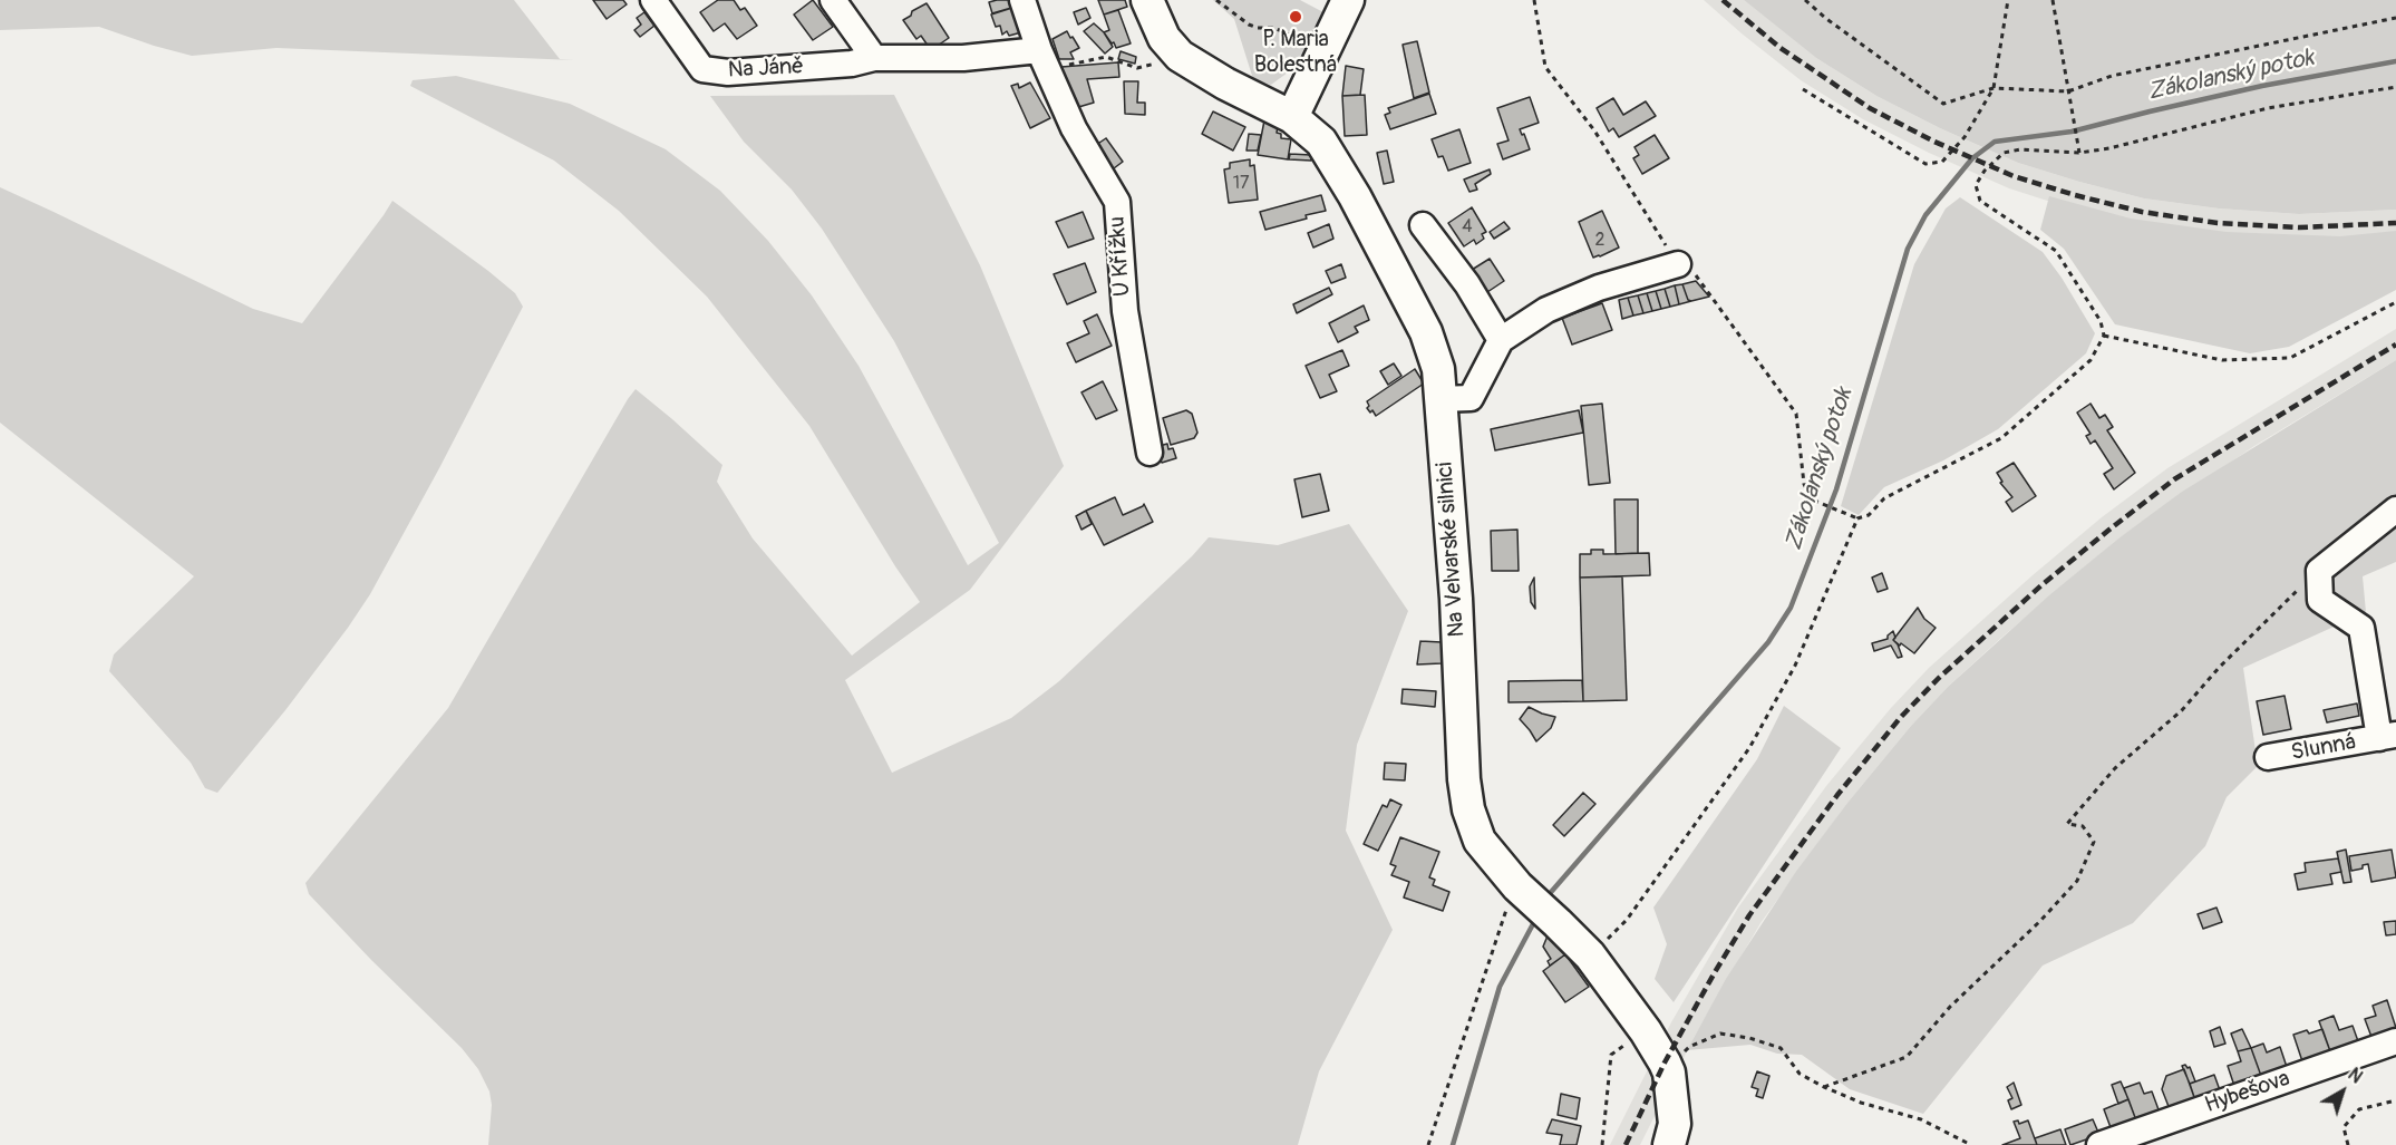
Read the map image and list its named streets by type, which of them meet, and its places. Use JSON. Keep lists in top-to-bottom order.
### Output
{
  "streets": {
    "main road": ["Na Velvarské silnici"],
    "street": [
      "Na Jáně",
      "U Křížku",
      "Slunná",
      "Hybešova"
    ]
  },
  "water": ["Zákolanský potok"],
  "places": ["P. Maria Bolestná"],
  "house_numbers": ["17", "4", "2"],
  "north": "top right"
}
